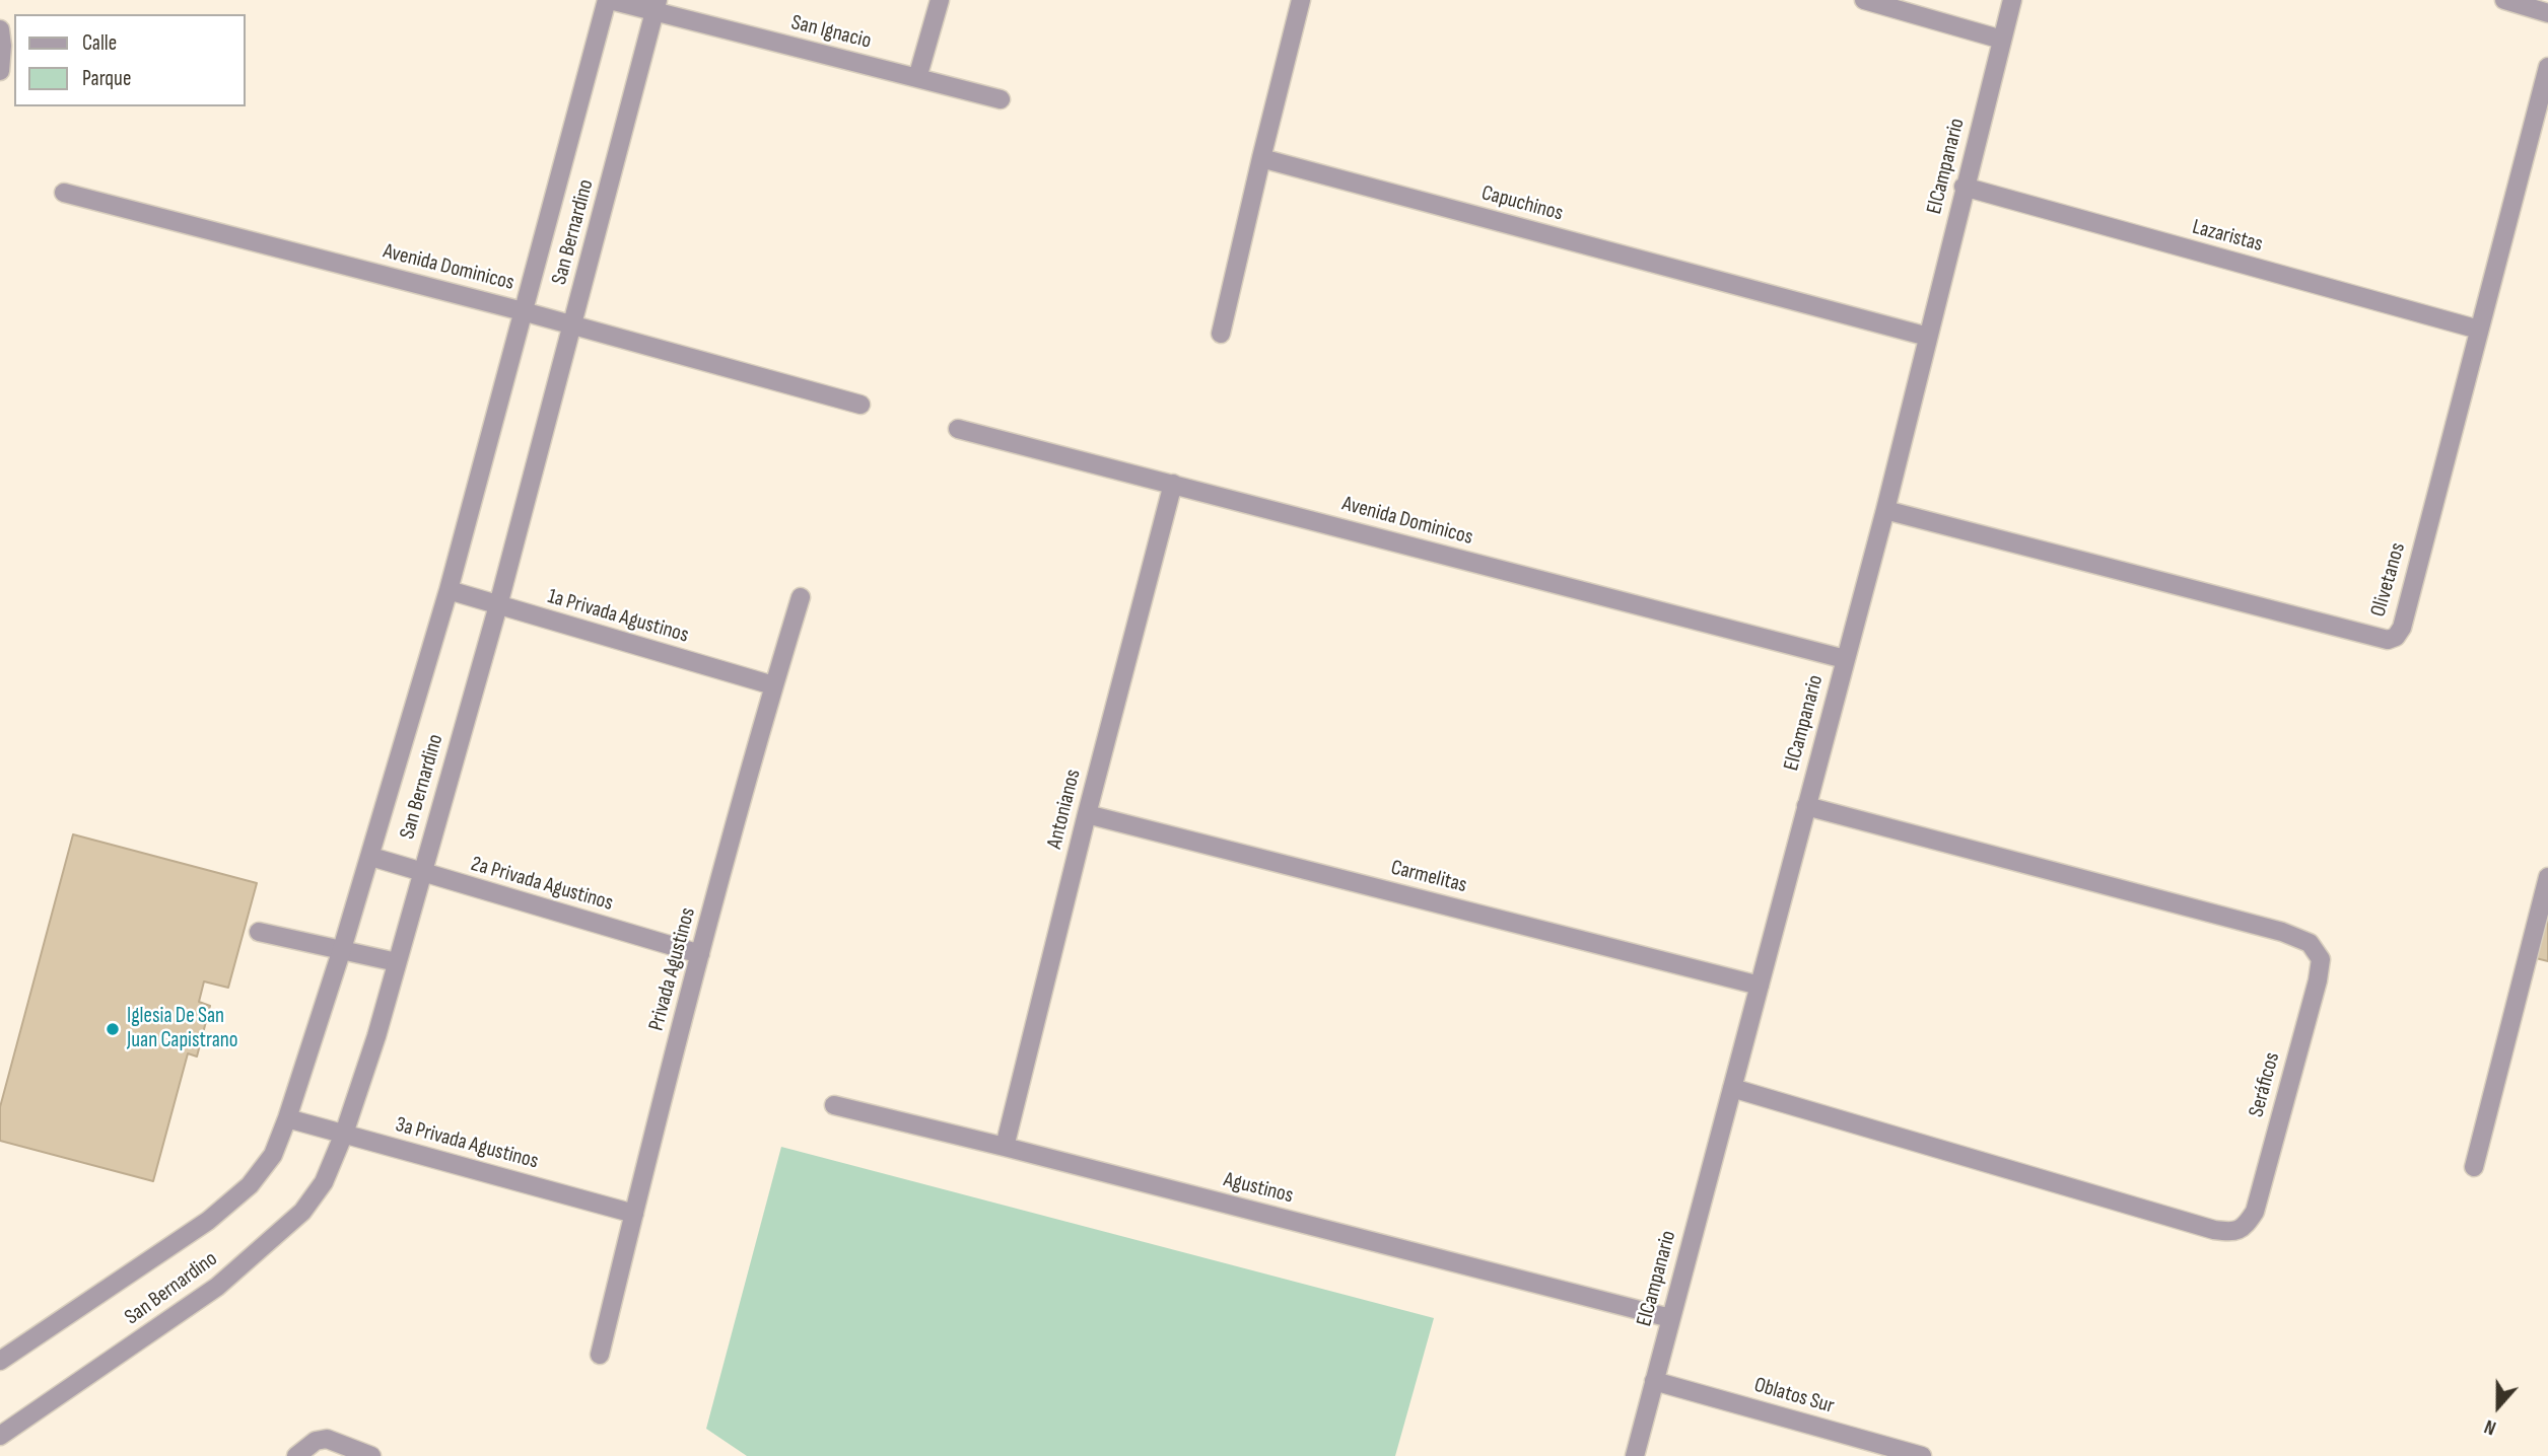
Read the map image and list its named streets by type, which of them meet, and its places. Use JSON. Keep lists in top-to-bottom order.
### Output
{
  "streets": {
    "street": [
      "San Ignacio",
      "ElCampanario",
      "Capuchinos",
      "San Bernardino",
      "Lazaristas",
      "Avenida Dominicos",
      "Olivetanos",
      "1a Privada Agustinos",
      "Antonianos",
      "Carmelitas",
      "2a Privada Agustinos",
      "Privada Agustinos",
      "Seráficos",
      "3a Privada Agustinos",
      "Agustinos",
      "Oblatos Sur"
    ]
  },
  "crossings": [
    ["San Ignacio", "San Bernardino"],
    ["ElCampanario", "Capuchinos"],
    ["ElCampanario", "Lazaristas"],
    ["ElCampanario", "Avenida Dominicos"],
    ["ElCampanario", "Olivetanos"],
    ["ElCampanario", "Carmelitas"],
    ["ElCampanario", "Seráficos"],
    ["ElCampanario", "Agustinos"],
    ["ElCampanario", "Oblatos Sur"],
    ["San Bernardino", "Avenida Dominicos"],
    ["San Bernardino", "1a Privada Agustinos"],
    ["San Bernardino", "2a Privada Agustinos"],
    ["San Bernardino", "3a Privada Agustinos"],
    ["Lazaristas", "Olivetanos"],
    ["Avenida Dominicos", "Antonianos"],
    ["1a Privada Agustinos", "Privada Agustinos"],
    ["Antonianos", "Carmelitas"],
    ["Antonianos", "Agustinos"],
    ["2a Privada Agustinos", "Privada Agustinos"],
    ["Privada Agustinos", "3a Privada Agustinos"]
  ],
  "places": ["Iglesia De San Juan Capistrano"],
  "legend": ["Calle", "Parque"],
  "north": "bottom"
}
